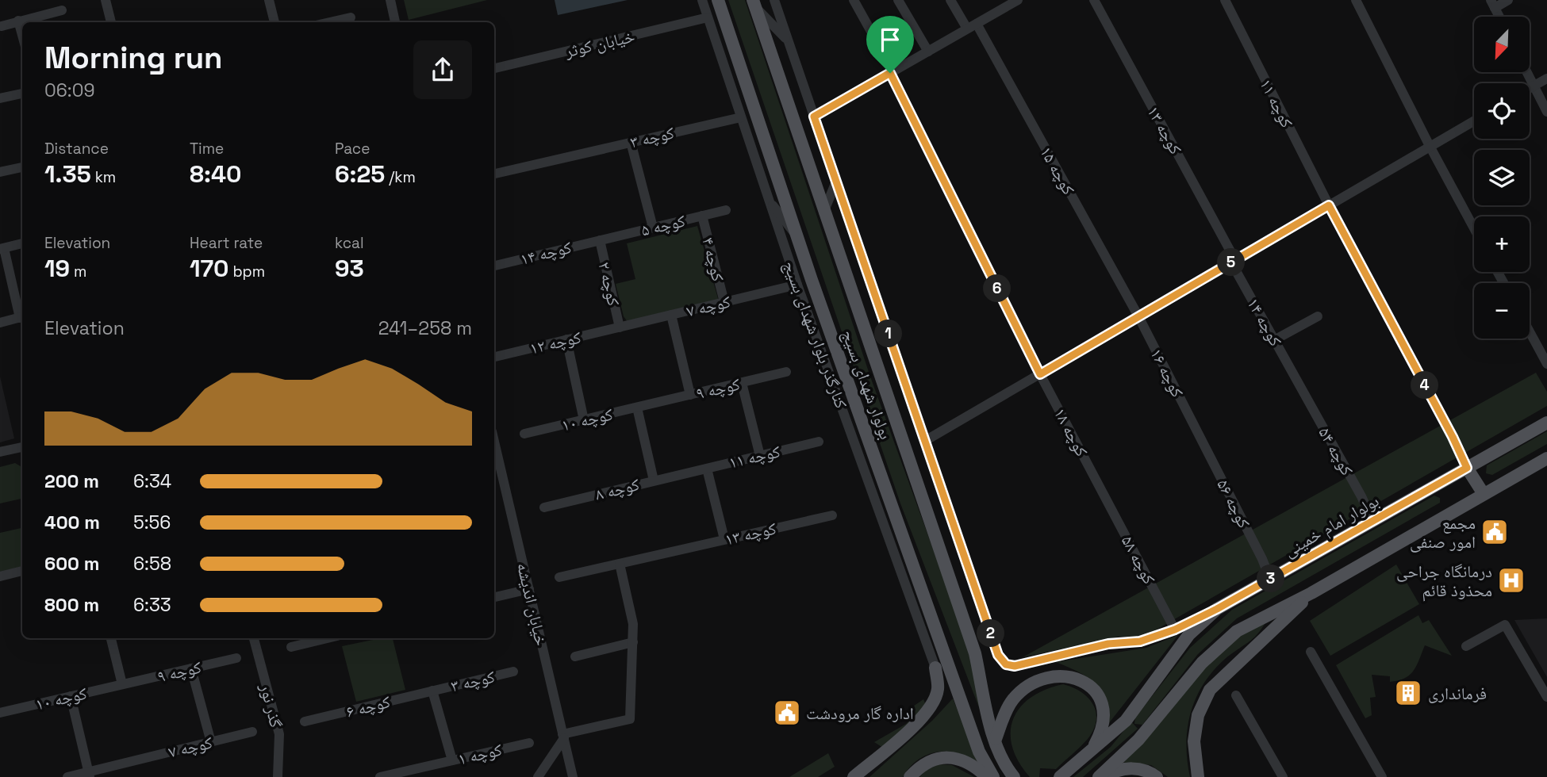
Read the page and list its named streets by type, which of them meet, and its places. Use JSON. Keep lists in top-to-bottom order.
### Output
{
  "streets": {
    "main road": ["بولوار شهدای بسیج", "بولوار امام خمینی"],
    "street": [
      "خیابان کوثر",
      "کوچه ۱۱",
      "کوچه ۱۳",
      "کوچه ۳",
      "کوچه ۱۵",
      "کوچه ۵",
      "کوچه ۱۴",
      "کوچه ۴",
      "کوچه ۲",
      "کوچه ۷",
      "کنارگذر بلوار شهدای بسیج",
      "کوچه ۱۲",
      "کوچه ۱۶",
      "کوچه ۹",
      "کوچه ۱۰",
      "کوچه ۱۸",
      "کوچه ۵۴",
      "کوچه ۸",
      "کوچه ۵۶",
      "کوچه ۵۸",
      "خیابان اندیشه",
      "گذر نور",
      "کوچه ۶",
      "کوچه ۱"
    ]
  },
  "crossings": [
    ["خیابان کوثر", "کنارگذر بلوار شهدای بسیج"],
    ["کوچه ۱۱", "کوچه ۸"],
    ["کوچه ۱۳", "کوچه ۱۴"],
    ["کوچه ۳", "کنارگذر بلوار شهدای بسیج"],
    ["کوچه ۳", "کوچه ۶"],
    ["کوچه ۱۵", "کوچه ۱۶"],
    ["کوچه ۵", "کوچه ۱۴"],
    ["کوچه ۵", "کوچه ۴"],
    ["کوچه ۵", "کوچه ۲"],
    ["کوچه ۱۴", "کوچه ۲"],
    ["کوچه ۱۴", "کوچه ۵۴"],
    ["کوچه ۴", "کوچه ۷"],
    ["کوچه ۲", "کوچه ۷"],
    ["کوچه ۲", "کوچه ۱۲"],
    ["کوچه ۷", "کنارگذر بلوار شهدای بسیج"],
    ["کوچه ۷", "کوچه ۱۲"],
    ["کوچه ۱۶", "کوچه ۵۶"],
    ["کوچه ۹", "کوچه ۱۰"],
    ["کوچه ۱۸", "کوچه ۵۸"],
    ["کوچه ۵۴", "بولوار امام خمینی"],
    ["کوچه ۵۶", "بولوار امام خمینی"]
  ],
  "places": {
    "public building": ["مجمع امور صنفی", "اداره گار مرودشت"],
    "hospital": ["درمانگاه جراحی محذوذ قائم"],
    "building": ["فرمانداری"]
  },
  "north": "bottom left",
  "page": {
    "map_buttons": ["+", "−"],
    "heading": ["Morning run", "06:09"],
    "stats": [
      ["Distance", "1.35 km"],
      ["Time", "8:40"],
      ["Pace", "6:25 /km"],
      ["Elevation", "19 m"],
      ["Heart rate", "170 bpm"],
      ["kcal", "93"]
    ],
    "pins": [
      "5",
      "6",
      "1",
      "4",
      "3",
      "2"
    ],
    "chart": ["Elevation", "241–258 m"],
    "list": [
      {
        "name": "200 m",
        "note": "6:34"
      },
      {
        "name": "400 m",
        "note": "5:56"
      },
      {
        "name": "600 m",
        "note": "6:58"
      },
      {
        "name": "800 m",
        "note": "6:33"
      }
    ]
  }
}
